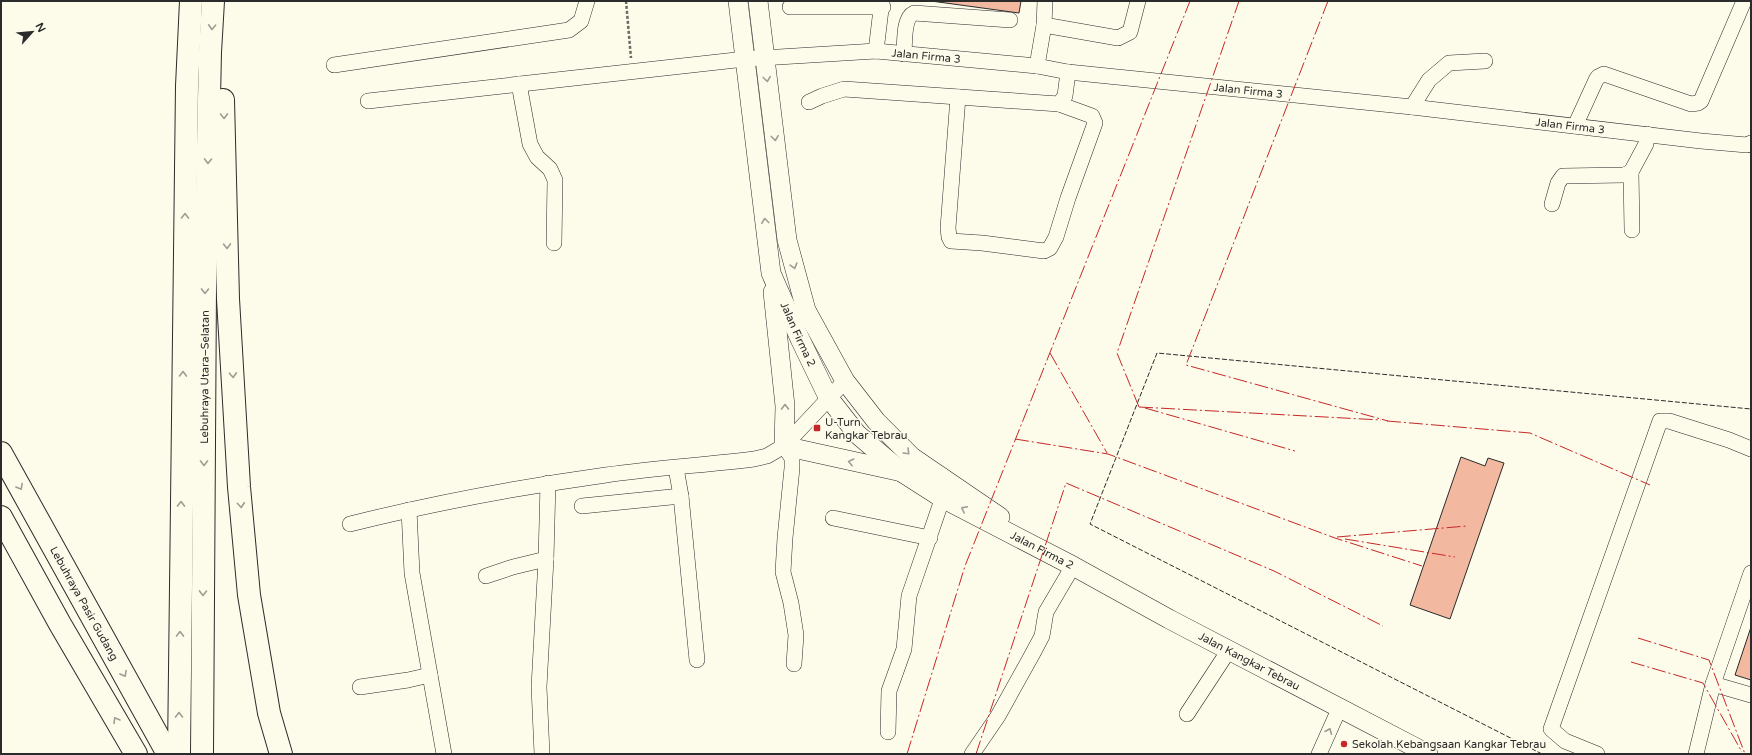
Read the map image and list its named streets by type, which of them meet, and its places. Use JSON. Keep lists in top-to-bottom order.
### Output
{
  "streets": {
    "highway": ["Lebuhraya Utara–Selatan", "Lebuhraya Pasir Gudang"],
    "main road": ["Jalan Firma 2", "Jalan Kangkar Tebrau"],
    "street": ["Jalan Firma 3"]
  },
  "crossings": [
    ["Jalan Firma 3", "Jalan Firma 2"],
    ["Jalan Firma 2", "Jalan Kangkar Tebrau"]
  ],
  "places": {
    "transit": ["U-Turn Kangkar Tebrau"],
    "other": ["Sekolah Kebangsaan Kangkar Tebrau"]
  },
  "north": "top right"
}
